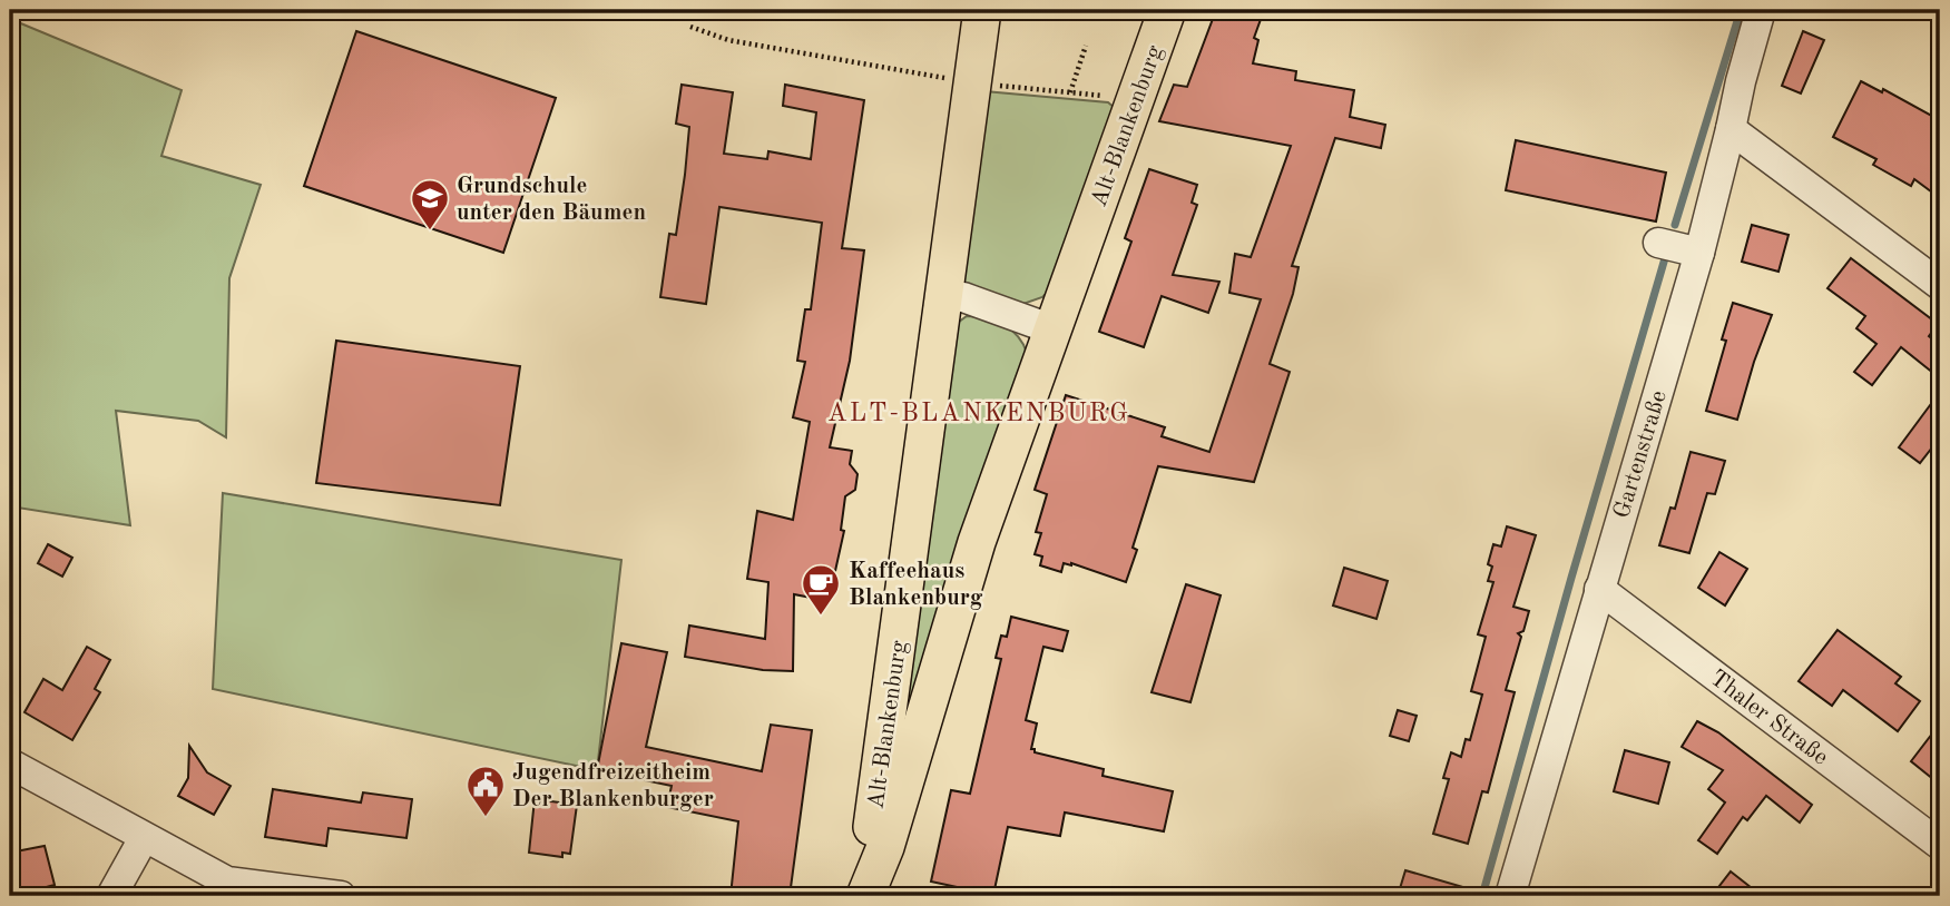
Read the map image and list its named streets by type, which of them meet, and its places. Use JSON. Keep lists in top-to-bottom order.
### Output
{
  "streets": {
    "main road": ["Alt-Blankenburg"],
    "street": ["Gartenstraße", "Thaler Straße"]
  },
  "crossings": [
    ["Gartenstraße", "Thaler Straße"]
  ],
  "districts": ["ALT-BLANKENBURG"],
  "places": {
    "school or university": ["Grundschule unter den Bäumen"],
    "cafe": ["Kaffeehaus Blankenburg"],
    "public building": ["Jugendfreizeitheim Der Blankenburger"]
  }
}
